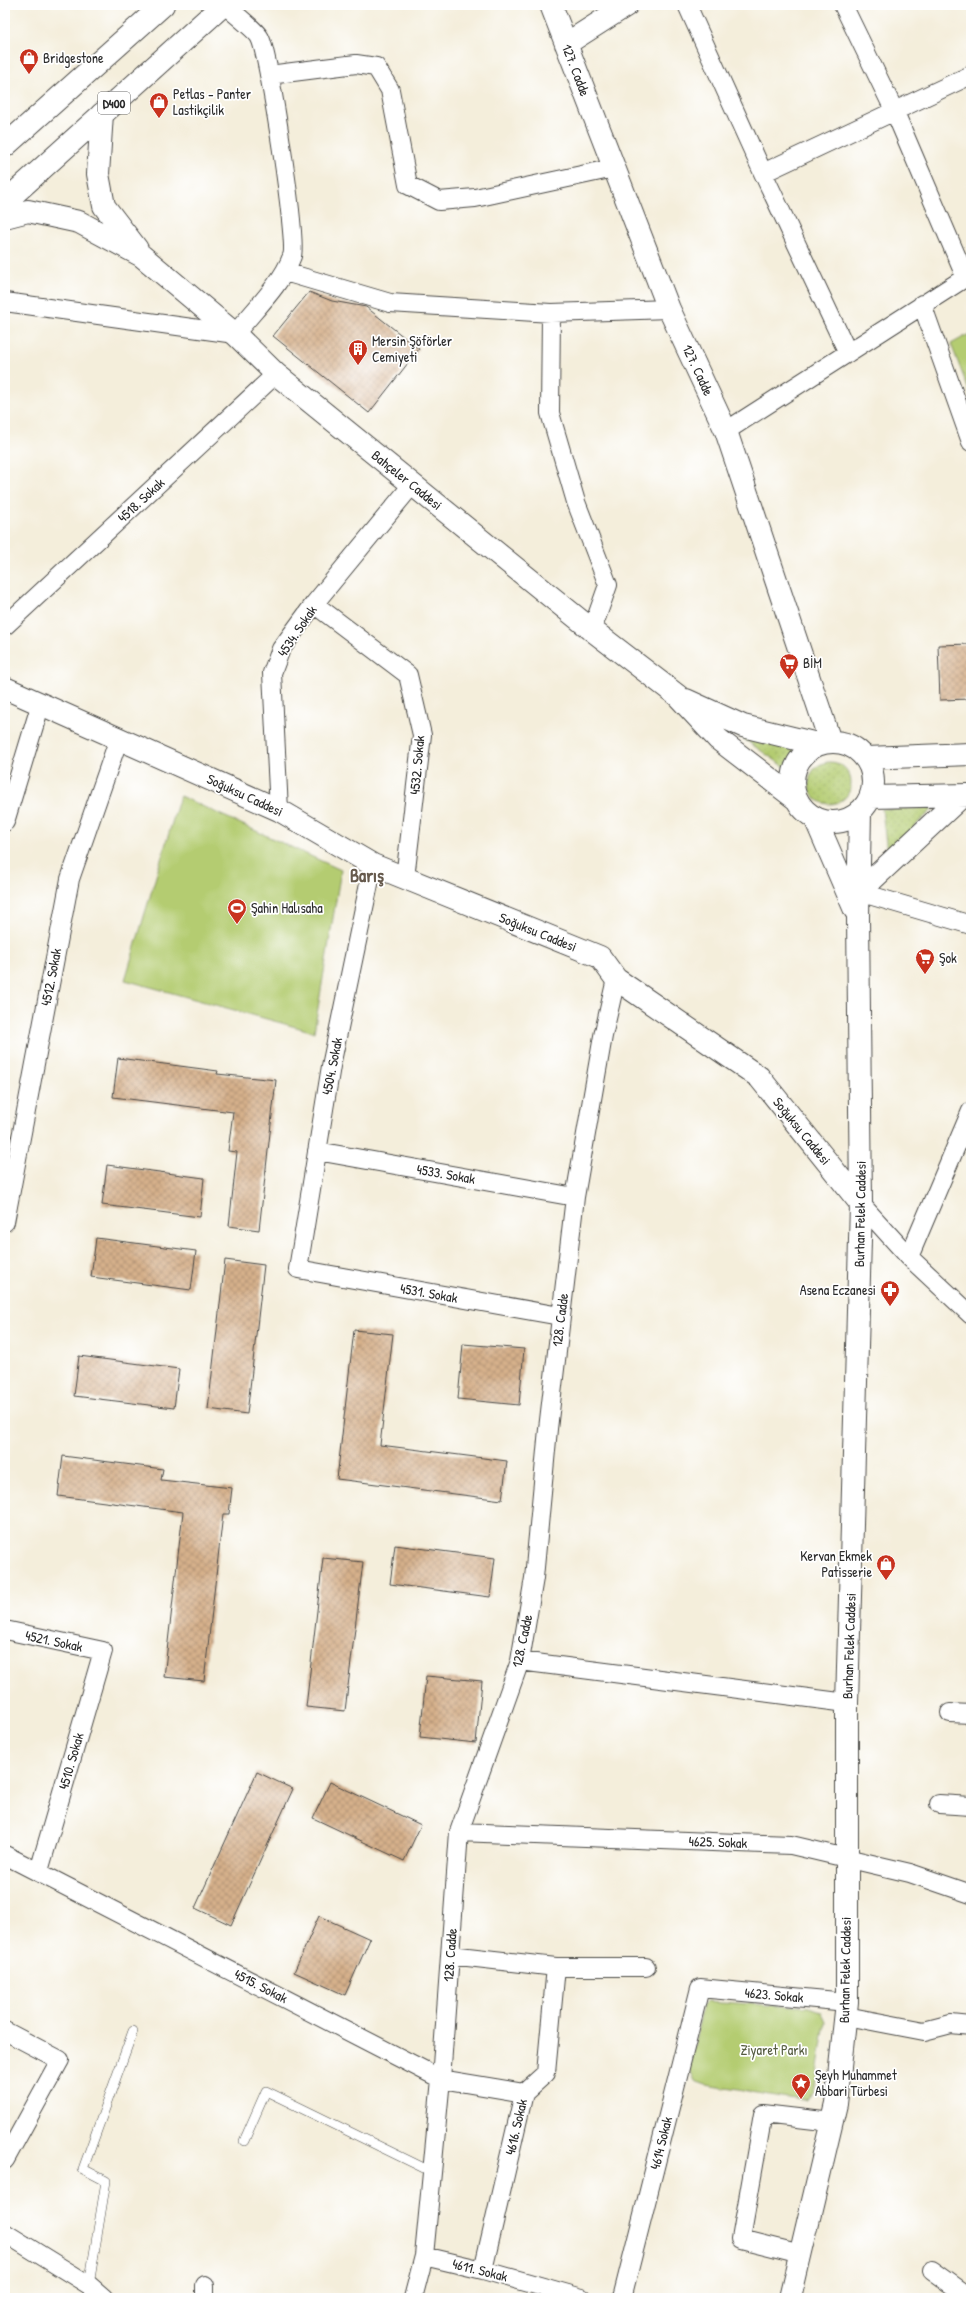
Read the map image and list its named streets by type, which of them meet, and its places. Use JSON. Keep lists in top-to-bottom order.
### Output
{
  "streets": {
    "main road": [
      "127. Cadde",
      "D400",
      "Bahçeler Caddesi",
      "Soğuksu Caddesi",
      "Burhan Felek Caddesi"
    ],
    "street": [
      "4518. Sokak",
      "4534. Sokak",
      "4532. Sokak",
      "4512. Sokak",
      "4504. Sokak",
      "4533. Sokak",
      "4531. Sokak",
      "128. Cadde",
      "4521. Sokak",
      "4510. Sokak",
      "4625. Sokak",
      "4515. Sokak",
      "4623. Sokak",
      "4616. Sokak",
      "4614 Sokak",
      "4611. Sokak"
    ]
  },
  "crossings": [
    ["127. Cadde", "Burhan Felek Caddesi"],
    ["Bahçeler Caddesi", "4518. Sokak"],
    ["Bahçeler Caddesi", "4534. Sokak"],
    ["4534. Sokak", "4532. Sokak"],
    ["4534. Sokak", "Soğuksu Caddesi"],
    ["4532. Sokak", "Soğuksu Caddesi"],
    ["Soğuksu Caddesi", "4512. Sokak"],
    ["Soğuksu Caddesi", "4504. Sokak"],
    ["Soğuksu Caddesi", "Burhan Felek Caddesi"],
    ["Soğuksu Caddesi", "128. Cadde"],
    ["4504. Sokak", "4533. Sokak"],
    ["4504. Sokak", "4531. Sokak"],
    ["4533. Sokak", "128. Cadde"],
    ["Burhan Felek Caddesi", "4625. Sokak"],
    ["Burhan Felek Caddesi", "4623. Sokak"],
    ["4531. Sokak", "128. Cadde"],
    ["128. Cadde", "4625. Sokak"],
    ["128. Cadde", "4515. Sokak"],
    ["128. Cadde", "4611. Sokak"],
    ["4521. Sokak", "4510. Sokak"],
    ["4510. Sokak", "4515. Sokak"],
    ["4515. Sokak", "4616. Sokak"],
    ["4623. Sokak", "4614 Sokak"],
    ["4616. Sokak", "4611. Sokak"]
  ],
  "districts": ["Barış"],
  "parks": ["Ziyaret Parkı"],
  "places": {
    "shop": ["Bridgestone", "Petlas - Panter Lastikçilik", "Kervan Ekmek Patisserie"],
    "building": ["Mersin Şöförler Cemiyeti"],
    "supermarket": ["BİM", "Şok"],
    "sports": ["Şahin Halısaha"],
    "pharmacy": ["Asena Eczanesi"],
    "place": ["Şeyh Muhammet Abbari Türbesi"]
  }
}
